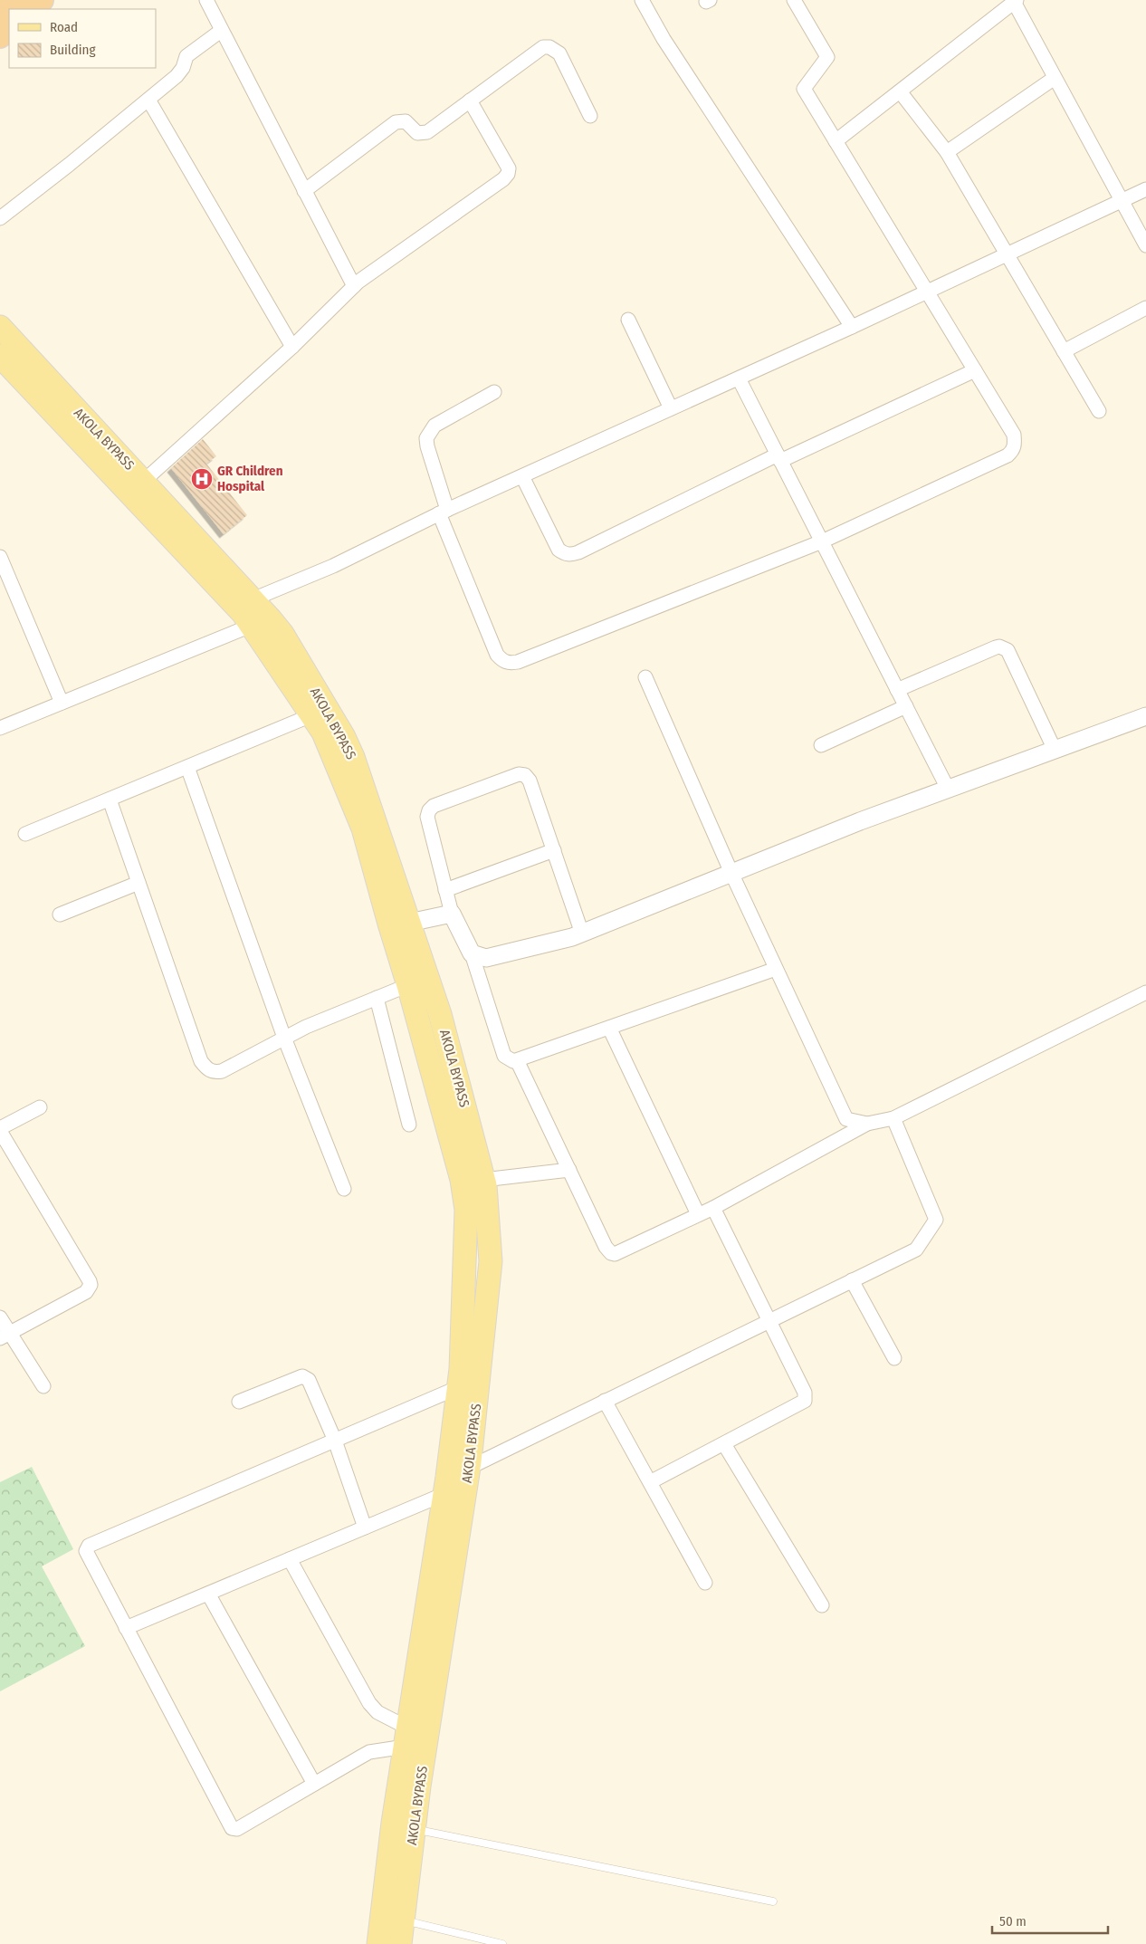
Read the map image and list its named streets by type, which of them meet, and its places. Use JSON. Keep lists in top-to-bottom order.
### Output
{
  "streets": {
    "main road": ["AKOLA BYPASS"]
  },
  "places": {
    "hospital": ["GR Children Hospital"]
  },
  "legend": ["Road", "Building"],
  "scale_bar": "50 m"
}
